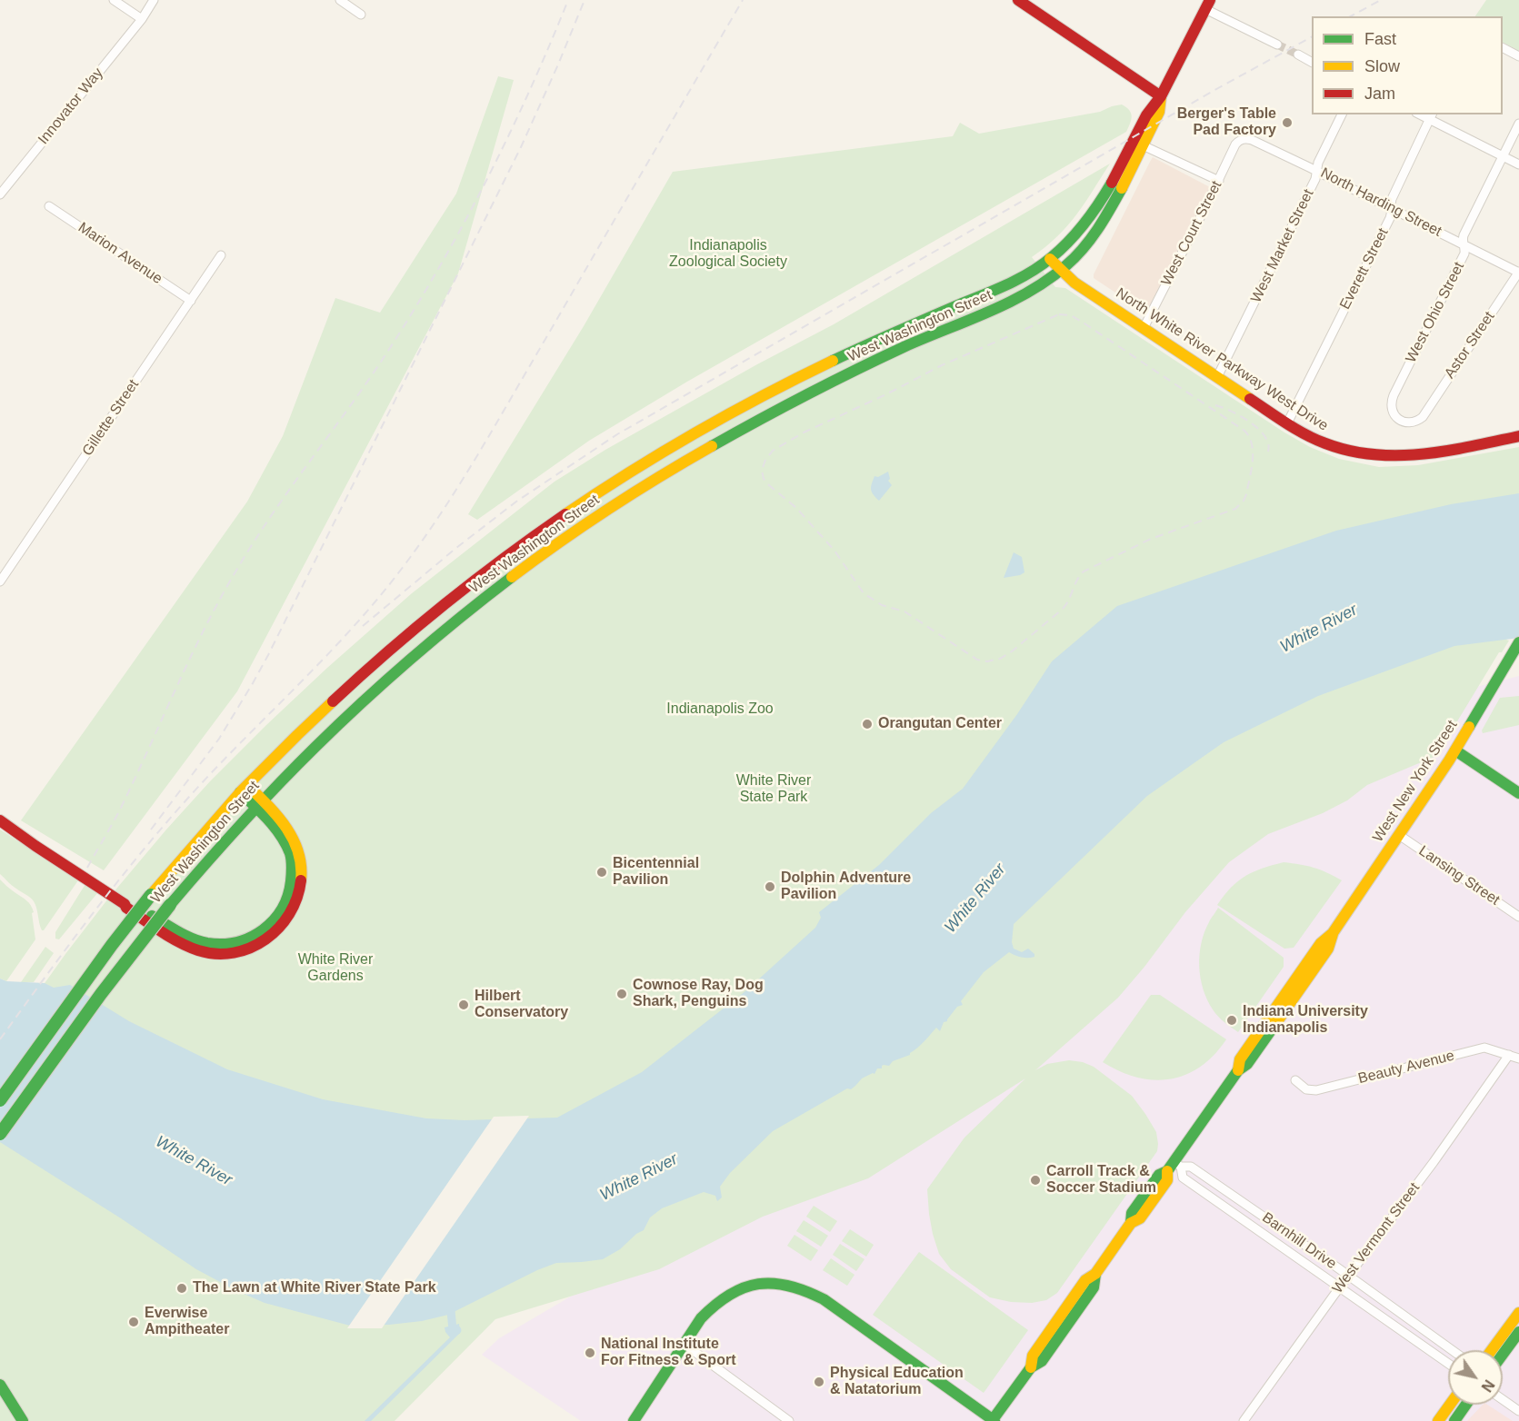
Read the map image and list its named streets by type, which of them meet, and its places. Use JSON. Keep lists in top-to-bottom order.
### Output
{
  "streets": {
    "main road": ["West Washington Street", "North White River Parkway West Drive", "West New York Street"],
    "street": [
      "Innovator Way",
      "North Harding Street",
      "West Court Street",
      "West Market Street",
      "Marion Avenue",
      "Everett Street",
      "West Ohio Street",
      "Astor Street",
      "Gillette Street",
      "Lansing Street",
      "Beauty Avenue",
      "West Vermont Street",
      "Barnhill Drive"
    ]
  },
  "crossings": [
    ["North Harding Street", "West Court Street"],
    ["North Harding Street", "West Market Street"],
    ["North Harding Street", "Everett Street"],
    ["North Harding Street", "West Ohio Street"],
    ["North Harding Street", "Astor Street"],
    ["West Court Street", "North White River Parkway West Drive"],
    ["West Market Street", "North White River Parkway West Drive"],
    ["Marion Avenue", "Gillette Street"],
    ["Everett Street", "North White River Parkway West Drive"],
    ["West Ohio Street", "Astor Street"],
    ["West Washington Street", "North White River Parkway West Drive"],
    ["West New York Street", "Lansing Street"],
    ["West New York Street", "Barnhill Drive"],
    ["Beauty Avenue", "West Vermont Street"],
    ["West Vermont Street", "Barnhill Drive"]
  ],
  "water": ["White River"],
  "parks": [
    "Indianapolis Zoological Society",
    "Indianapolis Zoo",
    "White River State Park",
    "White River Gardens"
  ],
  "places": [
    "Berger's Table Pad Factory",
    "Orangutan Center",
    "Bicentennial Pavilion",
    "Dolphin Adventure Pavilion",
    "Cownose Ray, Dog Shark, Penguins",
    "Hilbert Conservatory",
    "Indiana University Indianapolis",
    "Carroll Track & Soccer Stadium",
    "The Lawn at White River State Park",
    "Everwise Ampitheater",
    "National Institute For Fitness & Sport",
    "Physical Education & Natatorium"
  ],
  "legend": ["Fast", "Slow", "Jam"],
  "north": "bottom right"
}
